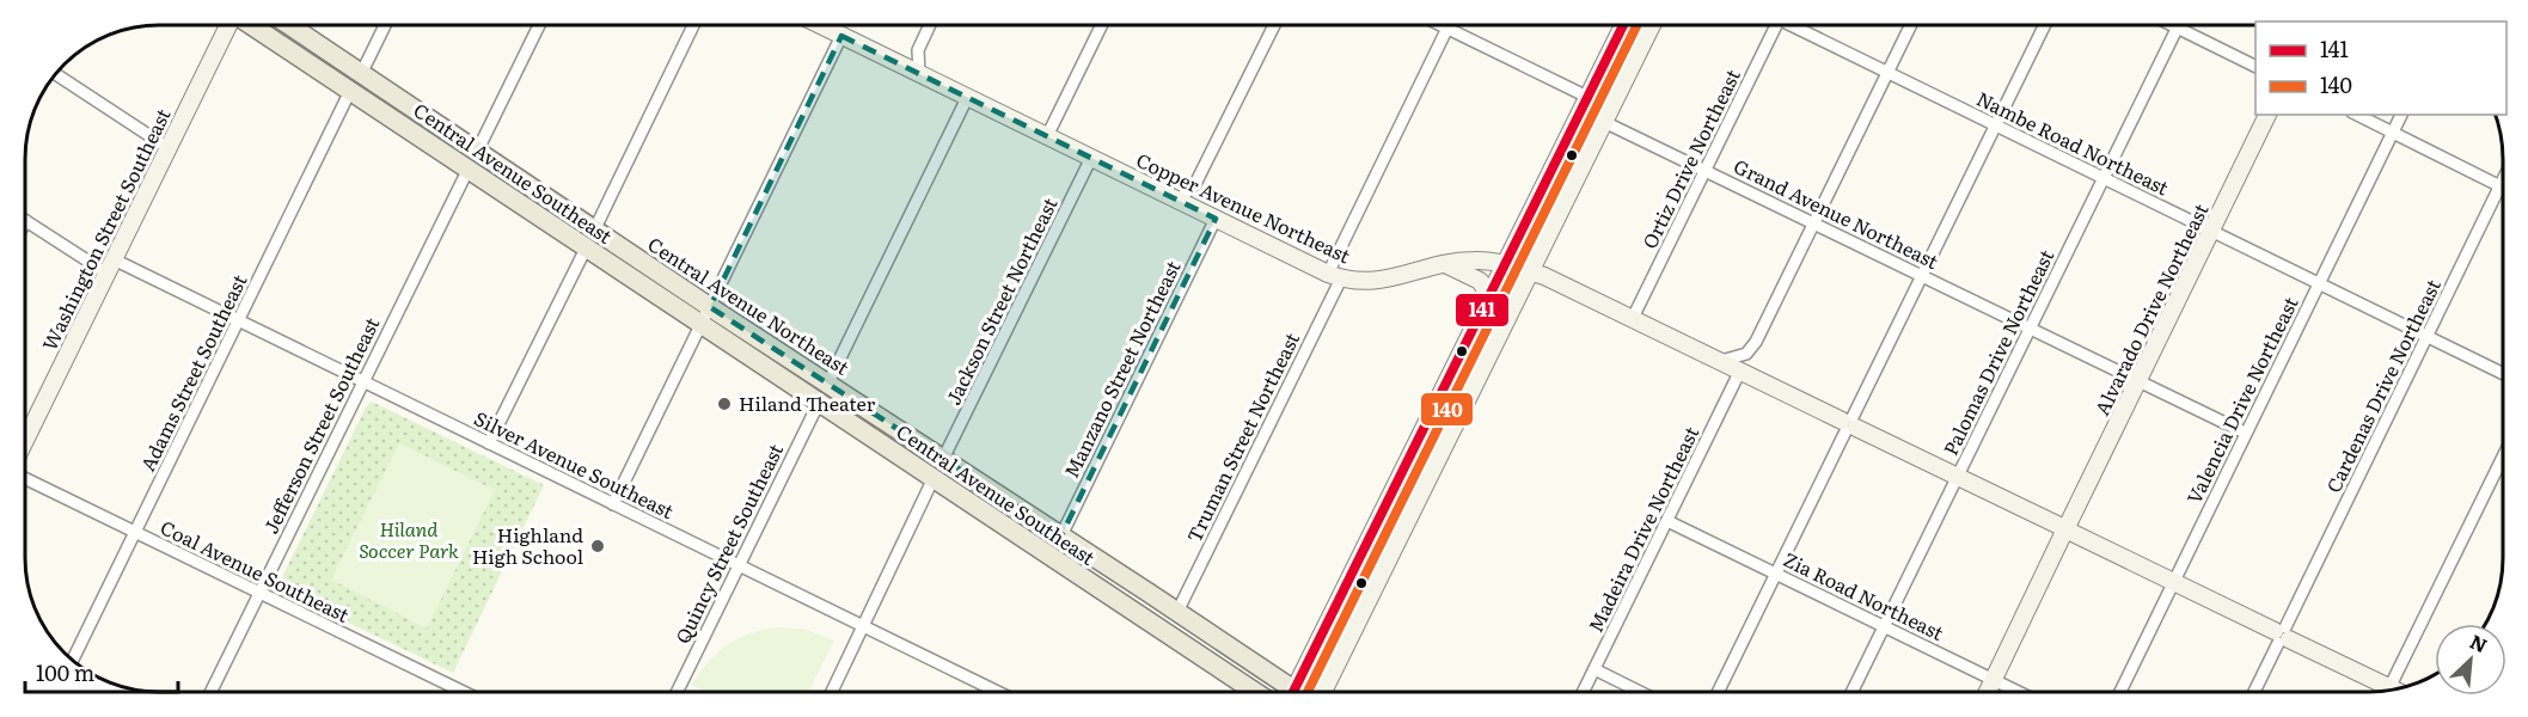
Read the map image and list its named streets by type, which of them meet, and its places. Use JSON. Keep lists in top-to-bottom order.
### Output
{
  "streets": {
    "main road": ["Central Avenue Southeast", "Central Avenue Northeast"],
    "street": [
      "Nambe Road Northeast",
      "Ortiz Drive Northeast",
      "Copper Avenue Northeast",
      "Grand Avenue Northeast",
      "Washington Street Southeast",
      "Jackson Street Northeast",
      "Alvarado Drive Northeast",
      "Palomas Drive Northeast",
      "Manzano Street Northeast",
      "Adams Street Southeast",
      "Cardenas Drive Northeast",
      "Valencia Drive Northeast",
      "Jefferson Street Southeast",
      "Truman Street Northeast",
      "Silver Avenue Southeast",
      "Madeira Drive Northeast",
      "Quincy Street Southeast",
      "Coal Avenue Southeast",
      "Zia Road Northeast"
    ]
  },
  "crossings": [
    ["Nambe Road Northeast", "Alvarado Drive Northeast"],
    ["Nambe Road Northeast", "Palomas Drive Northeast"],
    ["Nambe Road Northeast", "Cardenas Drive Northeast"],
    ["Nambe Road Northeast", "Valencia Drive Northeast"],
    ["Ortiz Drive Northeast", "Copper Avenue Northeast"],
    ["Ortiz Drive Northeast", "Grand Avenue Northeast"],
    ["Central Avenue Southeast", "Adams Street Southeast"],
    ["Central Avenue Southeast", "Jefferson Street Southeast"],
    ["Central Avenue Southeast", "Quincy Street Southeast"],
    ["Copper Avenue Northeast", "Jackson Street Northeast"],
    ["Copper Avenue Northeast", "Alvarado Drive Northeast"],
    ["Copper Avenue Northeast", "Palomas Drive Northeast"],
    ["Copper Avenue Northeast", "Manzano Street Northeast"],
    ["Copper Avenue Northeast", "Cardenas Drive Northeast"],
    ["Copper Avenue Northeast", "Valencia Drive Northeast"],
    ["Copper Avenue Northeast", "Truman Street Northeast"],
    ["Copper Avenue Northeast", "Madeira Drive Northeast"],
    ["Grand Avenue Northeast", "Alvarado Drive Northeast"],
    ["Grand Avenue Northeast", "Palomas Drive Northeast"],
    ["Grand Avenue Northeast", "Valencia Drive Northeast"],
    ["Washington Street Southeast", "Silver Avenue Southeast"],
    ["Jackson Street Northeast", "Central Avenue Northeast"],
    ["Central Avenue Northeast", "Manzano Street Northeast"],
    ["Central Avenue Northeast", "Truman Street Northeast"],
    ["Alvarado Drive Northeast", "Zia Road Northeast"],
    ["Palomas Drive Northeast", "Zia Road Northeast"],
    ["Adams Street Southeast", "Silver Avenue Southeast"],
    ["Adams Street Southeast", "Coal Avenue Southeast"],
    ["Jefferson Street Southeast", "Silver Avenue Southeast"],
    ["Jefferson Street Southeast", "Coal Avenue Southeast"],
    ["Silver Avenue Southeast", "Quincy Street Southeast"],
    ["Madeira Drive Northeast", "Zia Road Northeast"]
  ],
  "parks": ["Hiland Soccer Park"],
  "places": ["Hiland Theater", "Highland High School"],
  "lines": ["transit line 141", "transit line 140"],
  "legend": ["141", "140"],
  "scale_bar": "100 m",
  "north": "top right"
}
